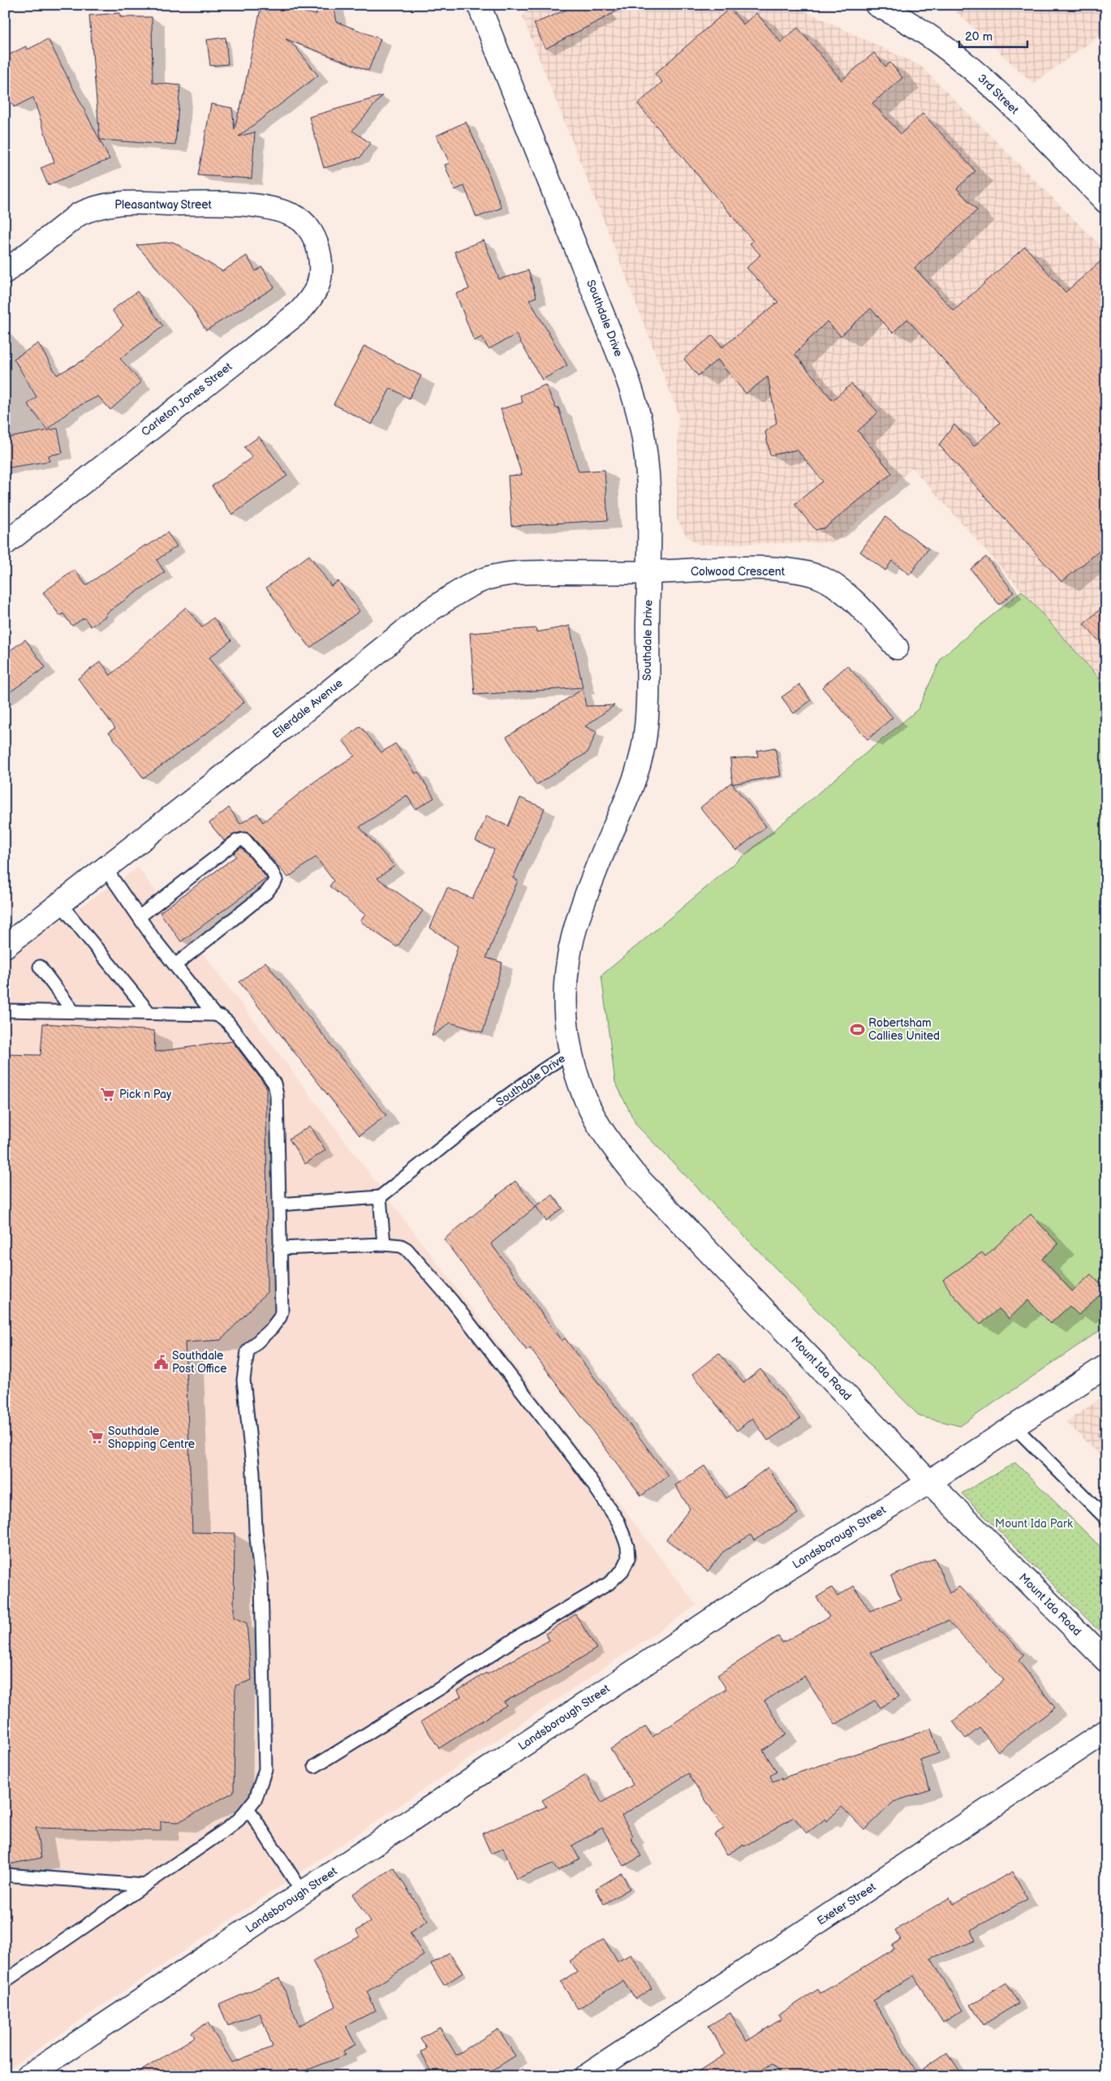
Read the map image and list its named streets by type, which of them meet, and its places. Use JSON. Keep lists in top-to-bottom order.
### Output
{
  "streets": {
    "street": [
      "3rd Street",
      "Pleasantway Street",
      "Southdale Drive",
      "Carleton Jones Street",
      "Colwood Crescent",
      "Ellerdale Avenue",
      "Mount Ida Road",
      "Landsborough Street",
      "Exeter Street"
    ]
  },
  "crossings": [
    ["Pleasantway Street", "Carleton Jones Street"],
    ["Southdale Drive", "Colwood Crescent"],
    ["Southdale Drive", "Ellerdale Avenue"],
    ["Southdale Drive", "Mount Ida Road"],
    ["Colwood Crescent", "Ellerdale Avenue"],
    ["Mount Ida Road", "Landsborough Street"]
  ],
  "parks": ["Mount Ida Park"],
  "places": {
    "sports": ["Robertsham Callies United"],
    "supermarket": ["Pick n Pay", "Southdale Shopping Centre"],
    "public building": ["Southdale Post Office"]
  },
  "scale_bar": "20 m"
}
